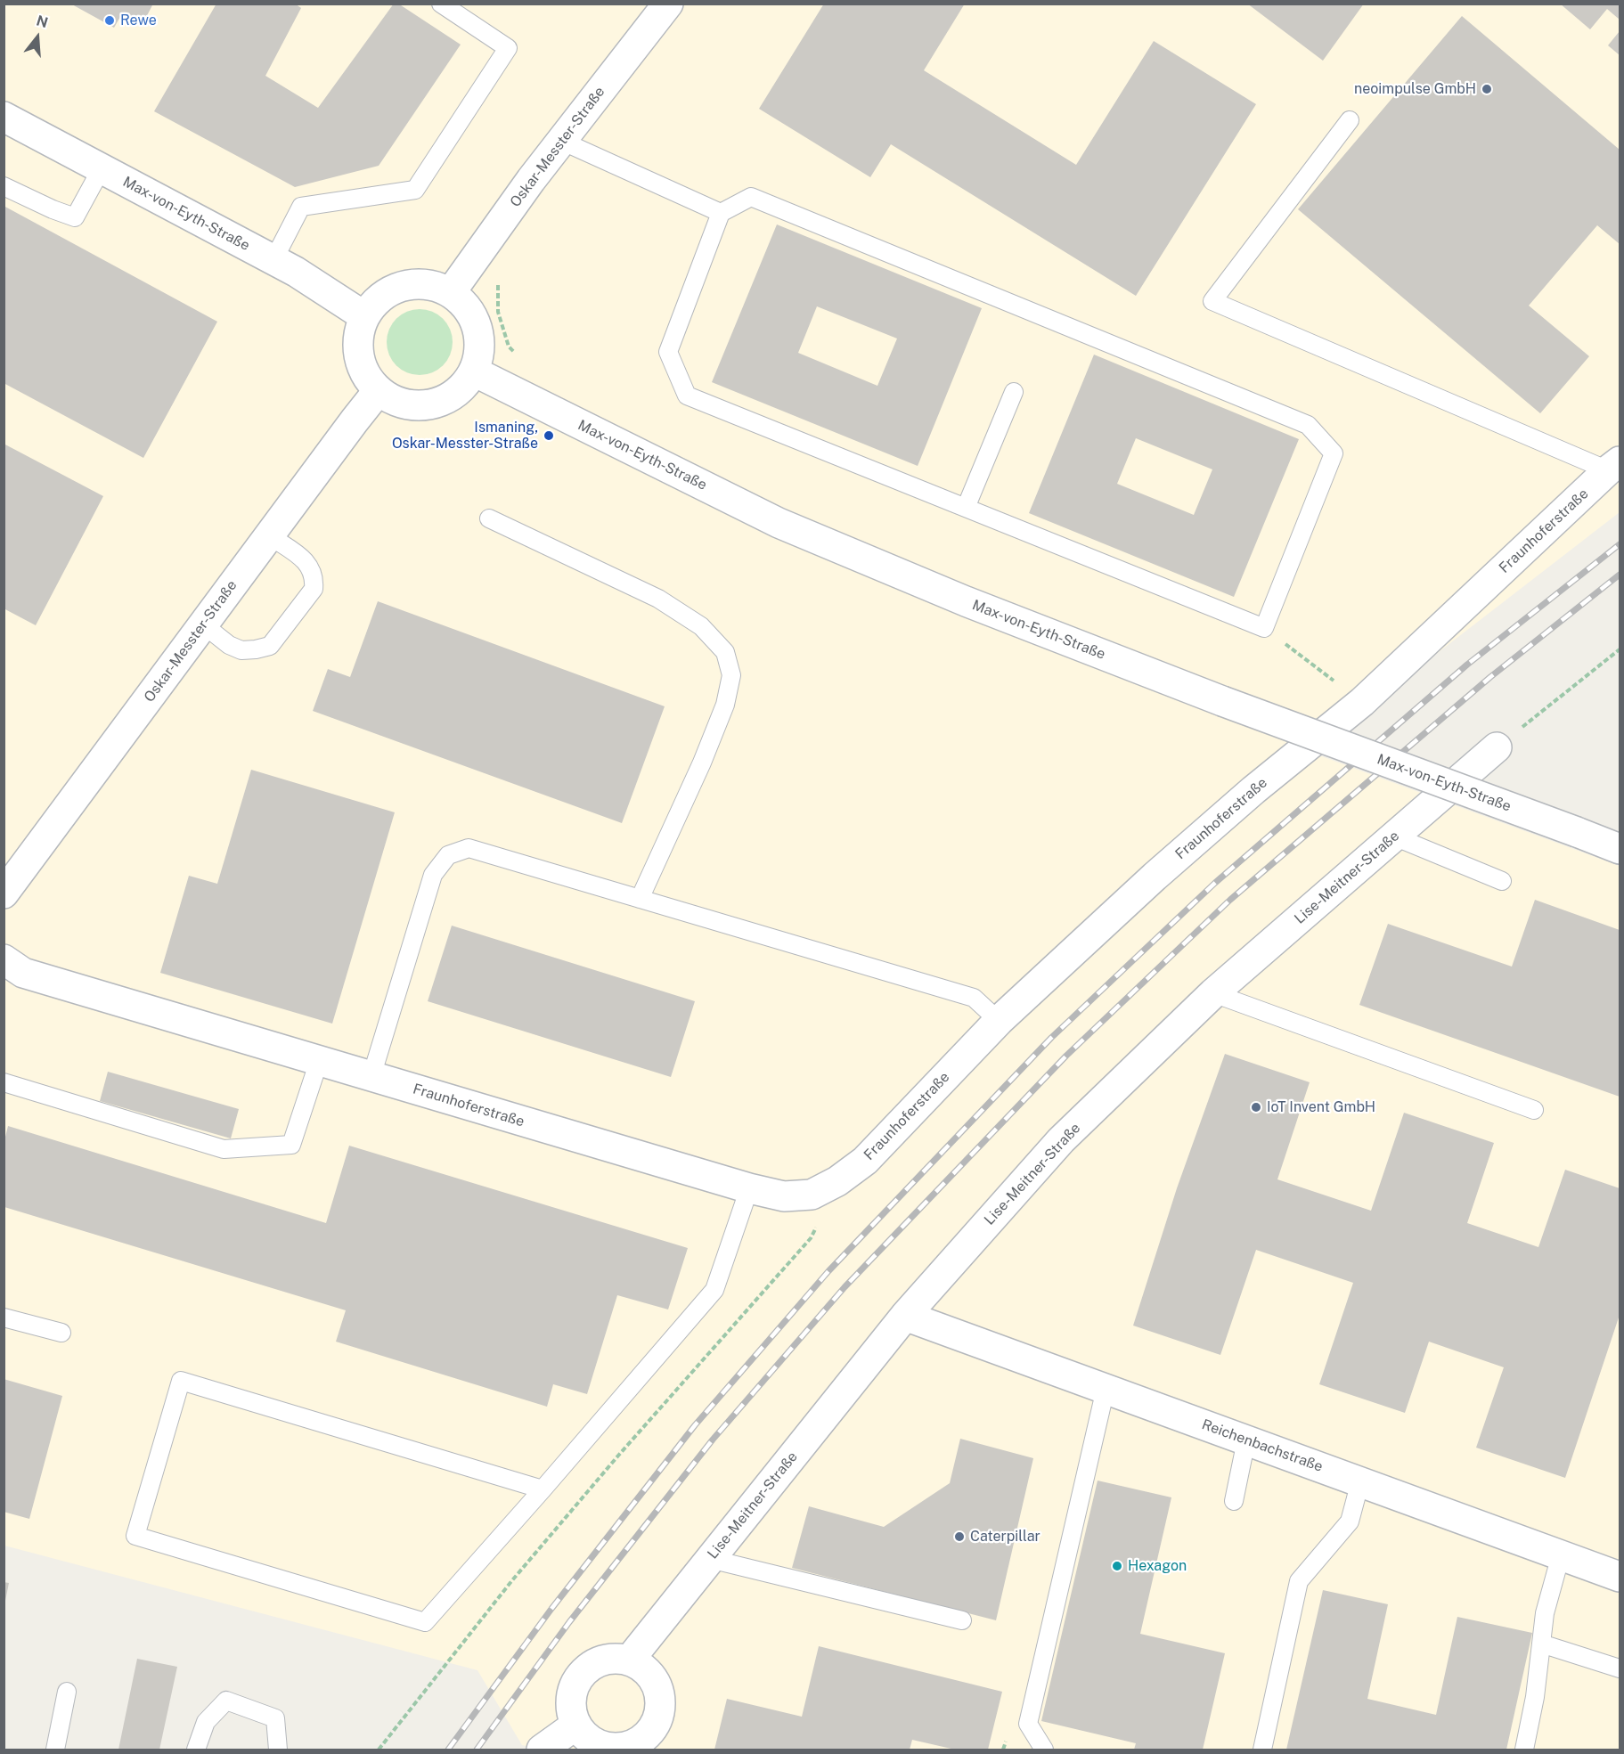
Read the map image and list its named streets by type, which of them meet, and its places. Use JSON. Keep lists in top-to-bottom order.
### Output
{
  "streets": {
    "street": [
      "Oskar-Messter-Straße",
      "Max-von-Eyth-Straße",
      "Fraunhoferstraße",
      "Lise-Meitner-Straße",
      "Reichenbachstraße"
    ]
  },
  "crossings": [
    ["Oskar-Messter-Straße", "Max-von-Eyth-Straße"],
    ["Lise-Meitner-Straße", "Reichenbachstraße"]
  ],
  "places": [
    "Rewe",
    "neoimpulse GmbH",
    "Ismaning, Oskar-Messter-Straße",
    "IoT Invent GmbH",
    "Caterpillar",
    "Hexagon"
  ],
  "north": "top"
}
